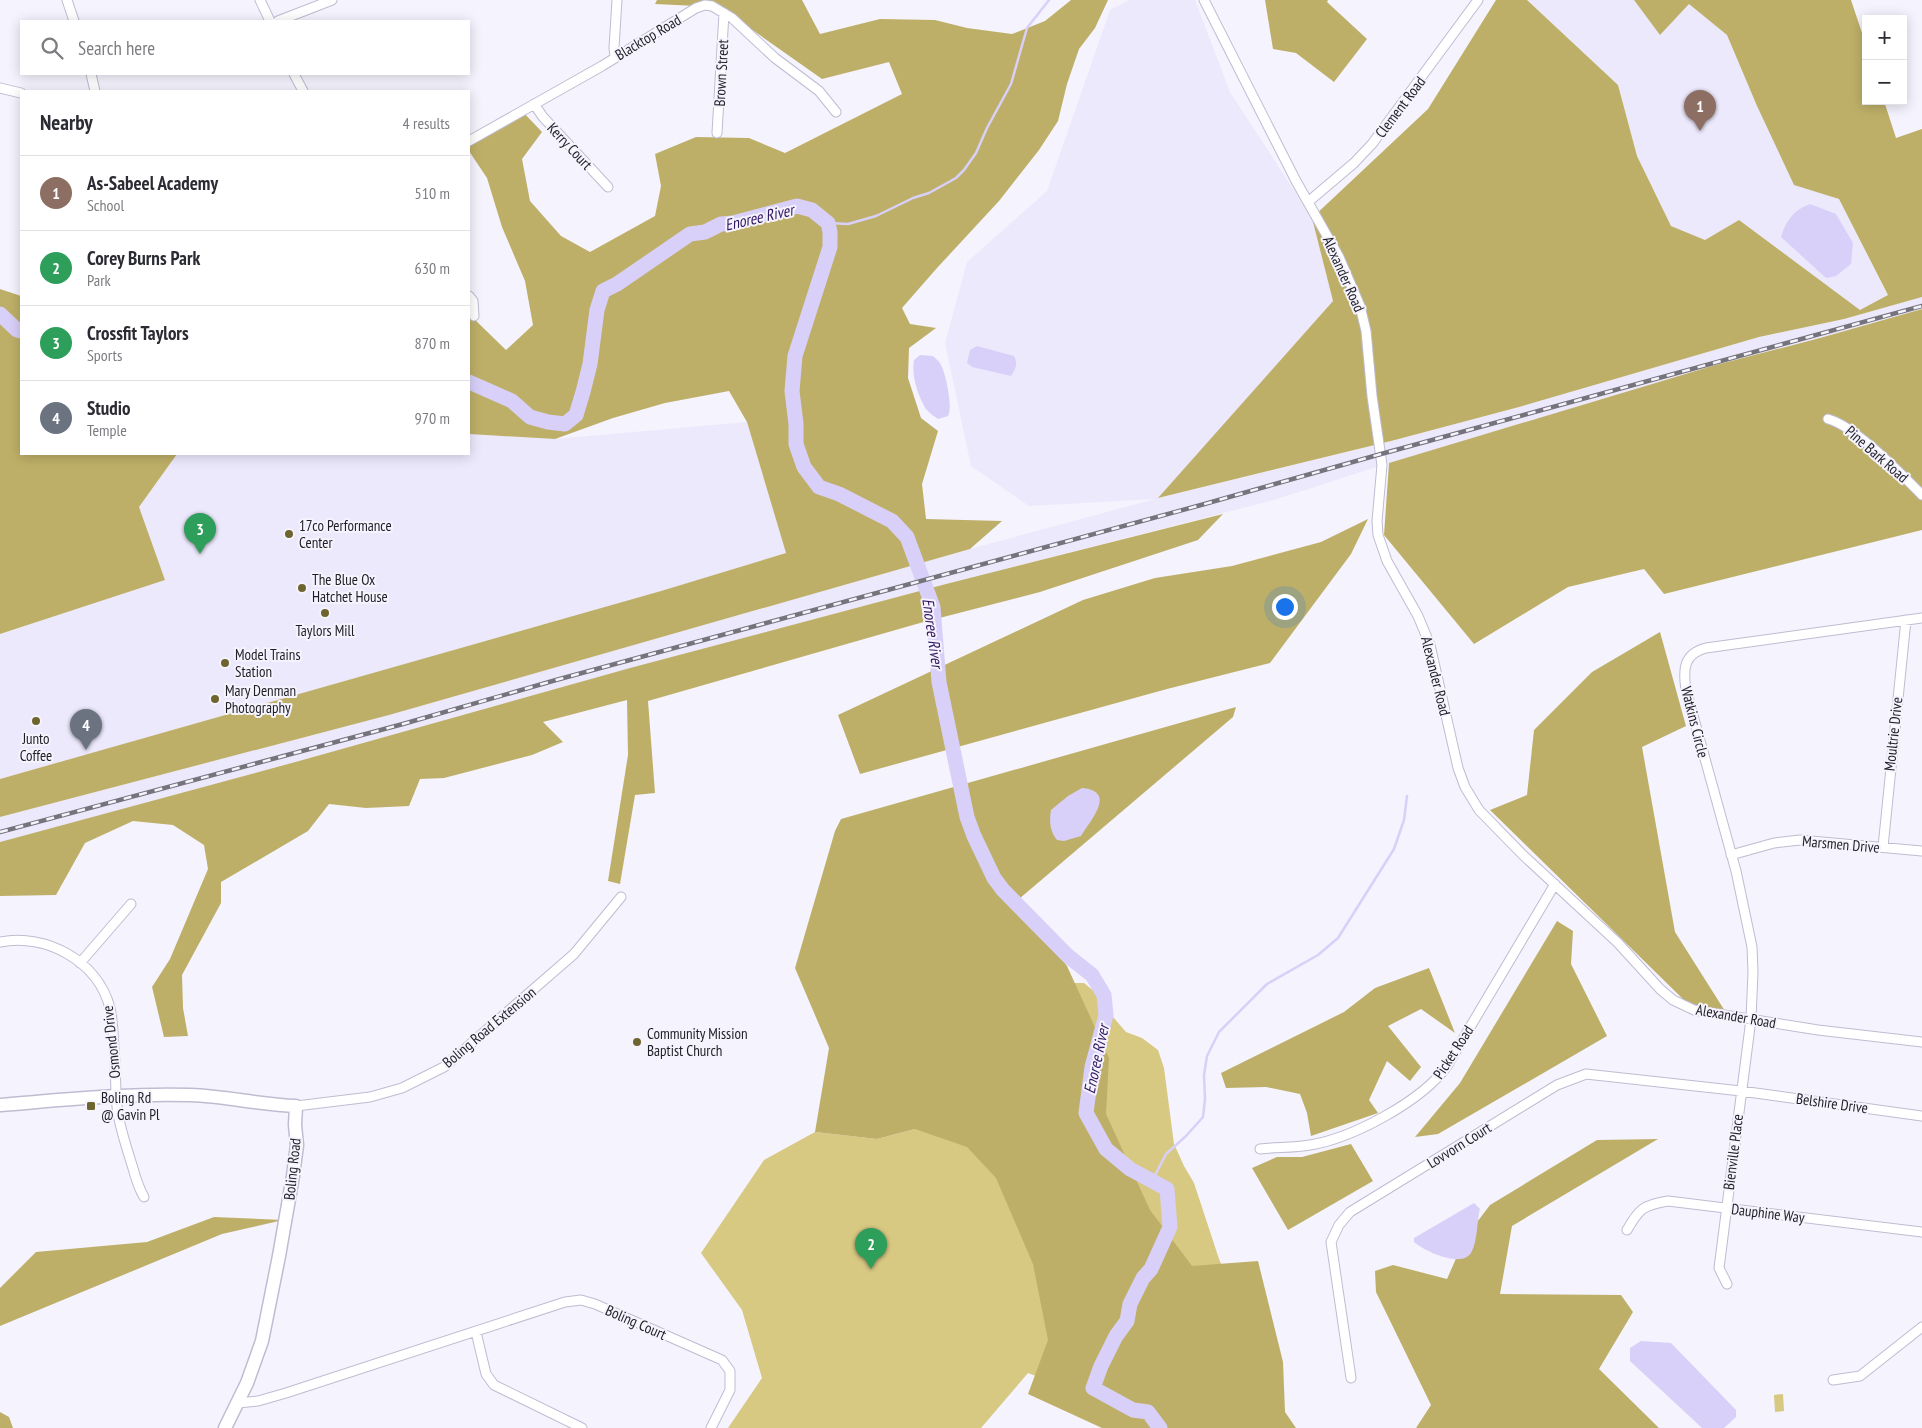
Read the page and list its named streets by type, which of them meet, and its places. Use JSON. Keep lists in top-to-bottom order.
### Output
{
  "streets": {
    "street": [
      "Blacktop Road",
      "Brown Street",
      "Clement Road",
      "Kerry Court",
      "Alexander Road",
      "Pine Bark Road",
      "Watkins Circle",
      "Moultrie Drive",
      "Marsmen Drive",
      "Boling Road Extension",
      "Osmond Drive",
      "Picket Road",
      "Belshire Drive",
      "Lovvorn Court",
      "Bienville Place",
      "Boling Road",
      "Dauphine Way",
      "Boling Court"
    ]
  },
  "crossings": [
    ["Blacktop Road", "Brown Street"],
    ["Blacktop Road", "Kerry Court"],
    ["Clement Road", "Alexander Road"],
    ["Alexander Road", "Watkins Circle"],
    ["Alexander Road", "Picket Road"],
    ["Alexander Road", "Bienville Place"],
    ["Watkins Circle", "Moultrie Drive"],
    ["Watkins Circle", "Marsmen Drive"],
    ["Watkins Circle", "Bienville Place"],
    ["Moultrie Drive", "Marsmen Drive"],
    ["Boling Road Extension", "Boling Road"],
    ["Belshire Drive", "Lovvorn Court"],
    ["Belshire Drive", "Bienville Place"],
    ["Lovvorn Court", "Bienville Place"],
    ["Bienville Place", "Dauphine Way"],
    ["Boling Road", "Boling Court"]
  ],
  "water": ["Enoree River"],
  "places": {
    "other": [
      "17co Performance Center",
      "The Blue Ox Hatchet House",
      "Taylors Mill",
      "Model Trains Station",
      "Mary Denman Photography",
      "Junto Coffee",
      "Community Mission Baptist Church"
    ],
    "transit": ["Boling Rd @ Gavin Pl"]
  },
  "page": {
    "map_buttons": ["+", "−"],
    "search": "Search here",
    "pins": [
      "1",
      "3",
      "4",
      "2"
    ],
    "heading": ["Nearby", "4 results"],
    "list": [
      {
        "mark": "1",
        "name": "As-Sabeel Academy",
        "note": "School",
        "value": "510 m"
      },
      {
        "mark": "2",
        "name": "Corey Burns Park",
        "note": "Park",
        "value": "630 m"
      },
      {
        "mark": "3",
        "name": "Crossfit Taylors",
        "note": "Sports",
        "value": "870 m"
      },
      {
        "mark": "4",
        "name": "Studio",
        "note": "Temple",
        "value": "970 m"
      }
    ]
  }
}
